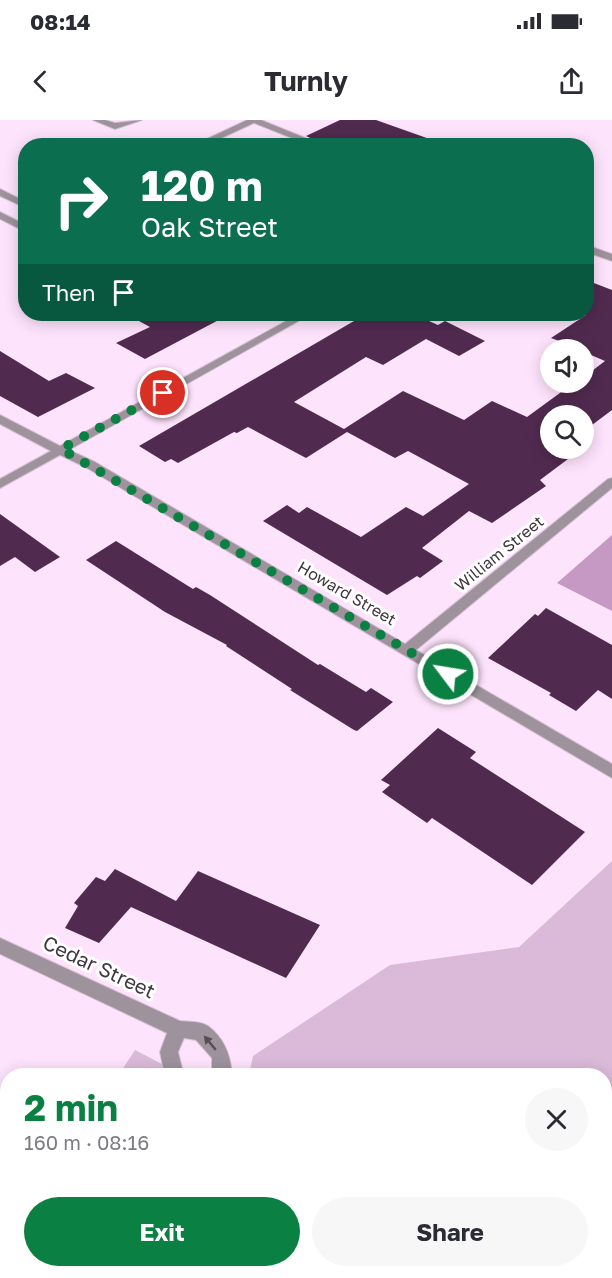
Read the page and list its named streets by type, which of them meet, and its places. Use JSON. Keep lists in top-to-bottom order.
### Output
{
  "streets": {
    "street": ["William Street", "Howard Street", "Cedar Street"]
  },
  "crossings": [
    ["William Street", "Howard Street"]
  ],
  "page": {
    "status": "08:14",
    "header": "Turnly",
    "turn": ["120 m", "Oak Street"],
    "then": "Then",
    "heading": ["2 min", "160 m · 08:16"],
    "buttons": ["Exit", "Share"]
  }
}
